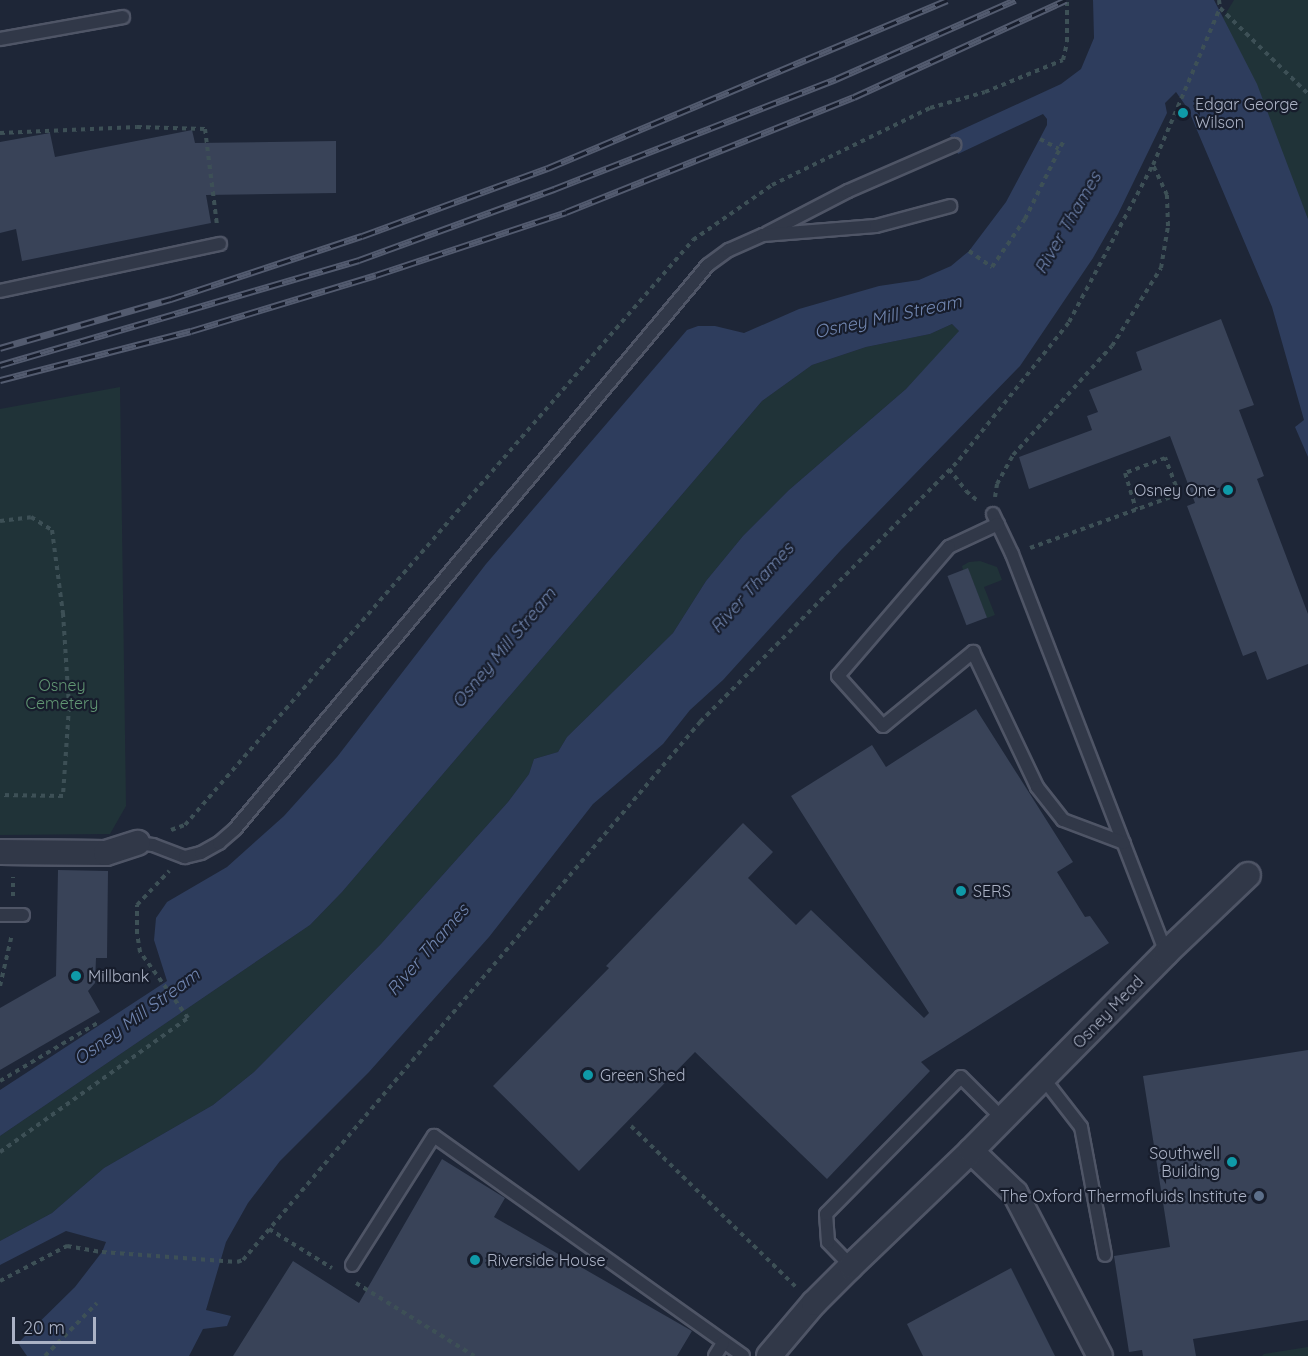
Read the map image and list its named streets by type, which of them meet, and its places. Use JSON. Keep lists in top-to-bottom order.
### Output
{
  "streets": {
    "street": ["Osney Mead"]
  },
  "water": ["River Thames", "Osney Mill Stream"],
  "parks": ["Osney Cemetery"],
  "places": [
    "Edgar George Wilson",
    "Osney One",
    "SERS",
    "Millbank",
    "Green Shed",
    "Southwell Building",
    "The Oxford Thermofluids Institute",
    "Riverside House"
  ],
  "scale_bar": "20 m"
}
